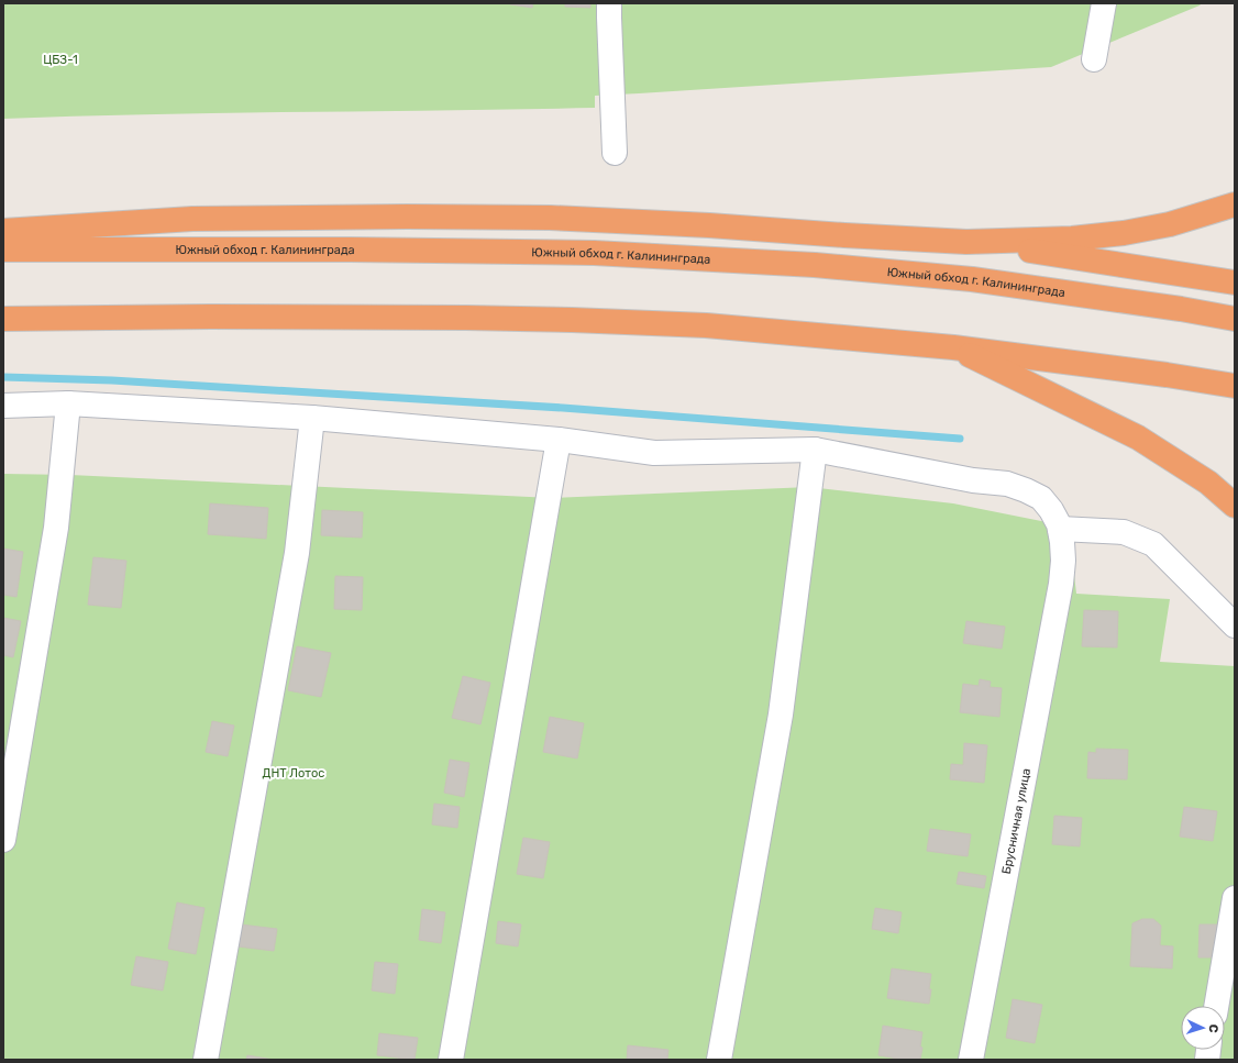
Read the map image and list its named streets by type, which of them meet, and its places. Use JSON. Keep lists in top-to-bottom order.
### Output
{
  "streets": {
    "highway": ["Южный обход г. Калининграда"],
    "street": ["Брусничная улица"]
  },
  "parks": ["ЦБЗ-1", "ДНТ Лотос"],
  "north": "right"
}
